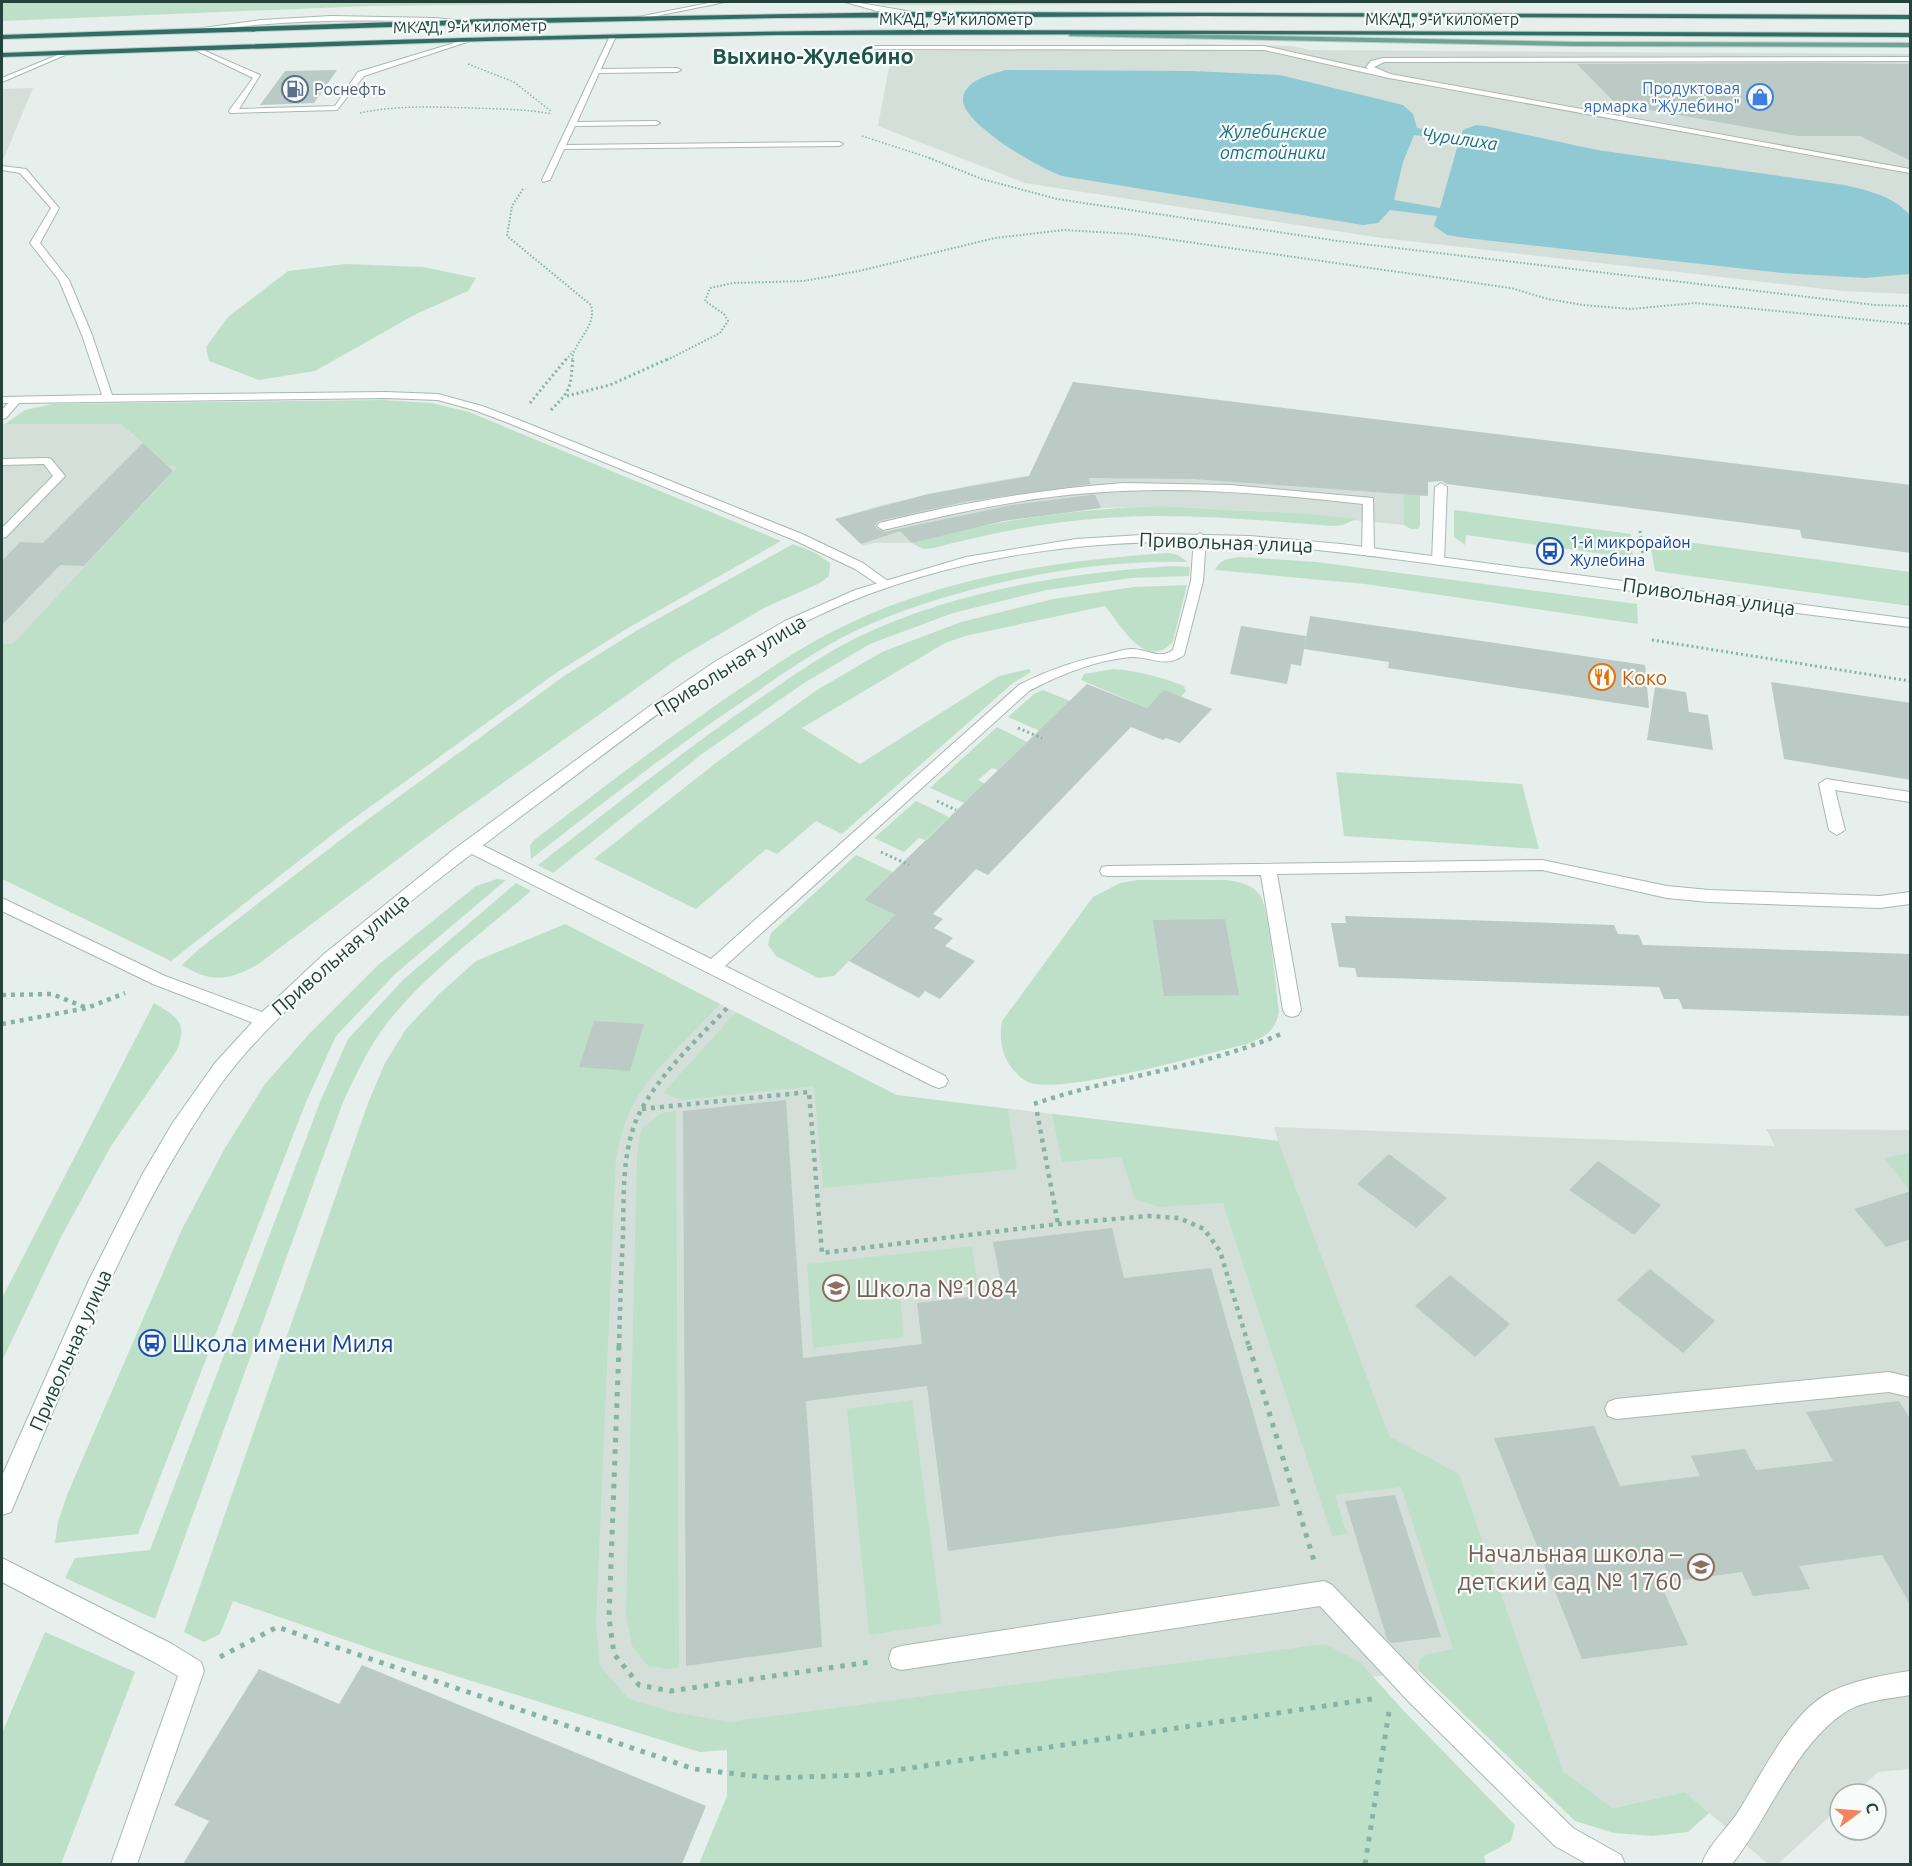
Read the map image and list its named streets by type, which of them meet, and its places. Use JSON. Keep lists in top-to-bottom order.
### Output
{
  "streets": {
    "highway": ["МКАД, 9-й километр"],
    "main road": ["Привольная улица"]
  },
  "districts": ["Выхино-Жулебино"],
  "water": ["Жулебинские отстойники", "Чурилиха"],
  "places": {
    "fuel station": ["Роснефть"],
    "shop": ["Продуктовая ярмарка \"Жулебино\""],
    "bus stop": ["1-й микрорайон Жулебина", "Школа имени Миля"],
    "restaurant": ["Коко"],
    "school or university": ["Школа №1084", "Начальная школа – детский сад № 1760"]
  },
  "north": "right"
}
